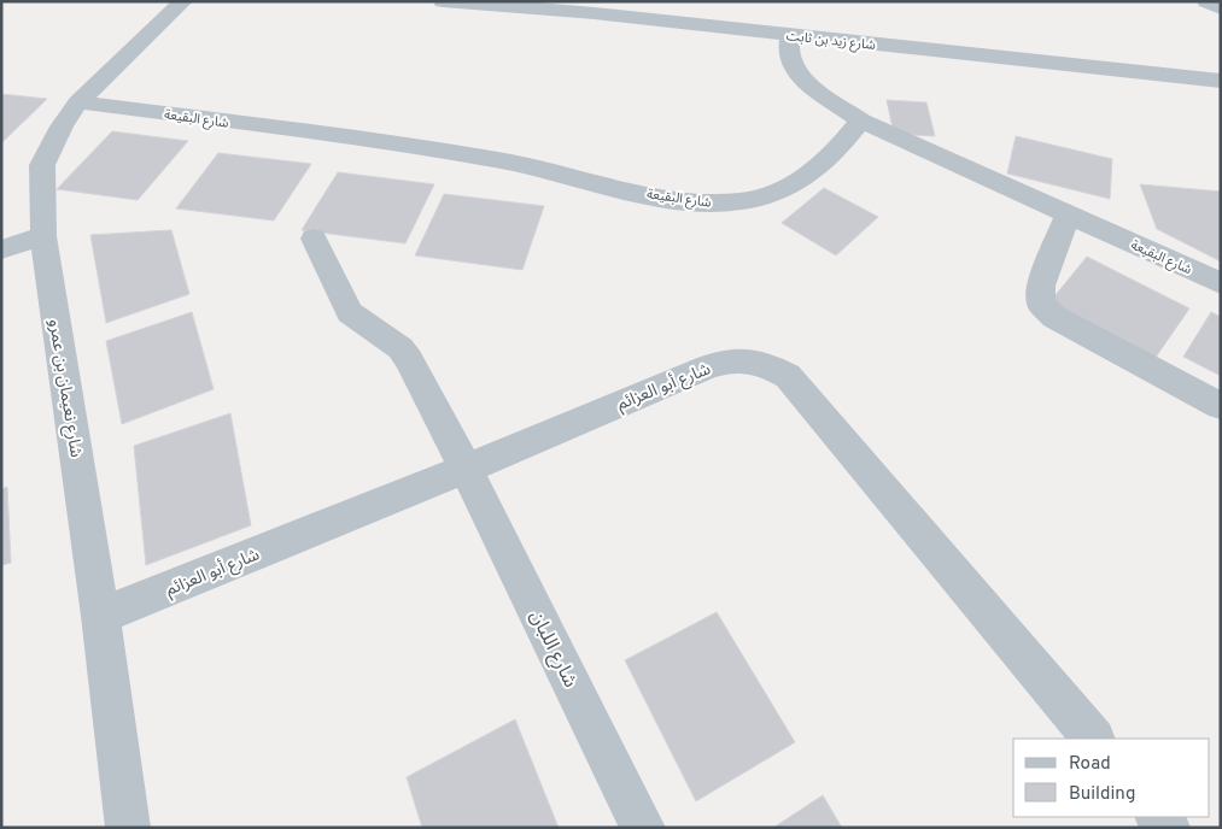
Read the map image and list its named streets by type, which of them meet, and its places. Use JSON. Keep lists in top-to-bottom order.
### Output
{
  "streets": {
    "street": [
      "شارع زيد بن ثابت",
      "شارع البقيعة",
      "شارع أبو العزائم",
      "شارع نعيمان بن عمرو",
      "شارع اللبان"
    ]
  },
  "crossings": [
    ["شارع البقيعة", "شارع نعيمان بن عمرو"],
    ["شارع أبو العزائم", "شارع نعيمان بن عمرو"],
    ["شارع أبو العزائم", "شارع اللبان"]
  ],
  "legend": ["Road", "Building"]
}
